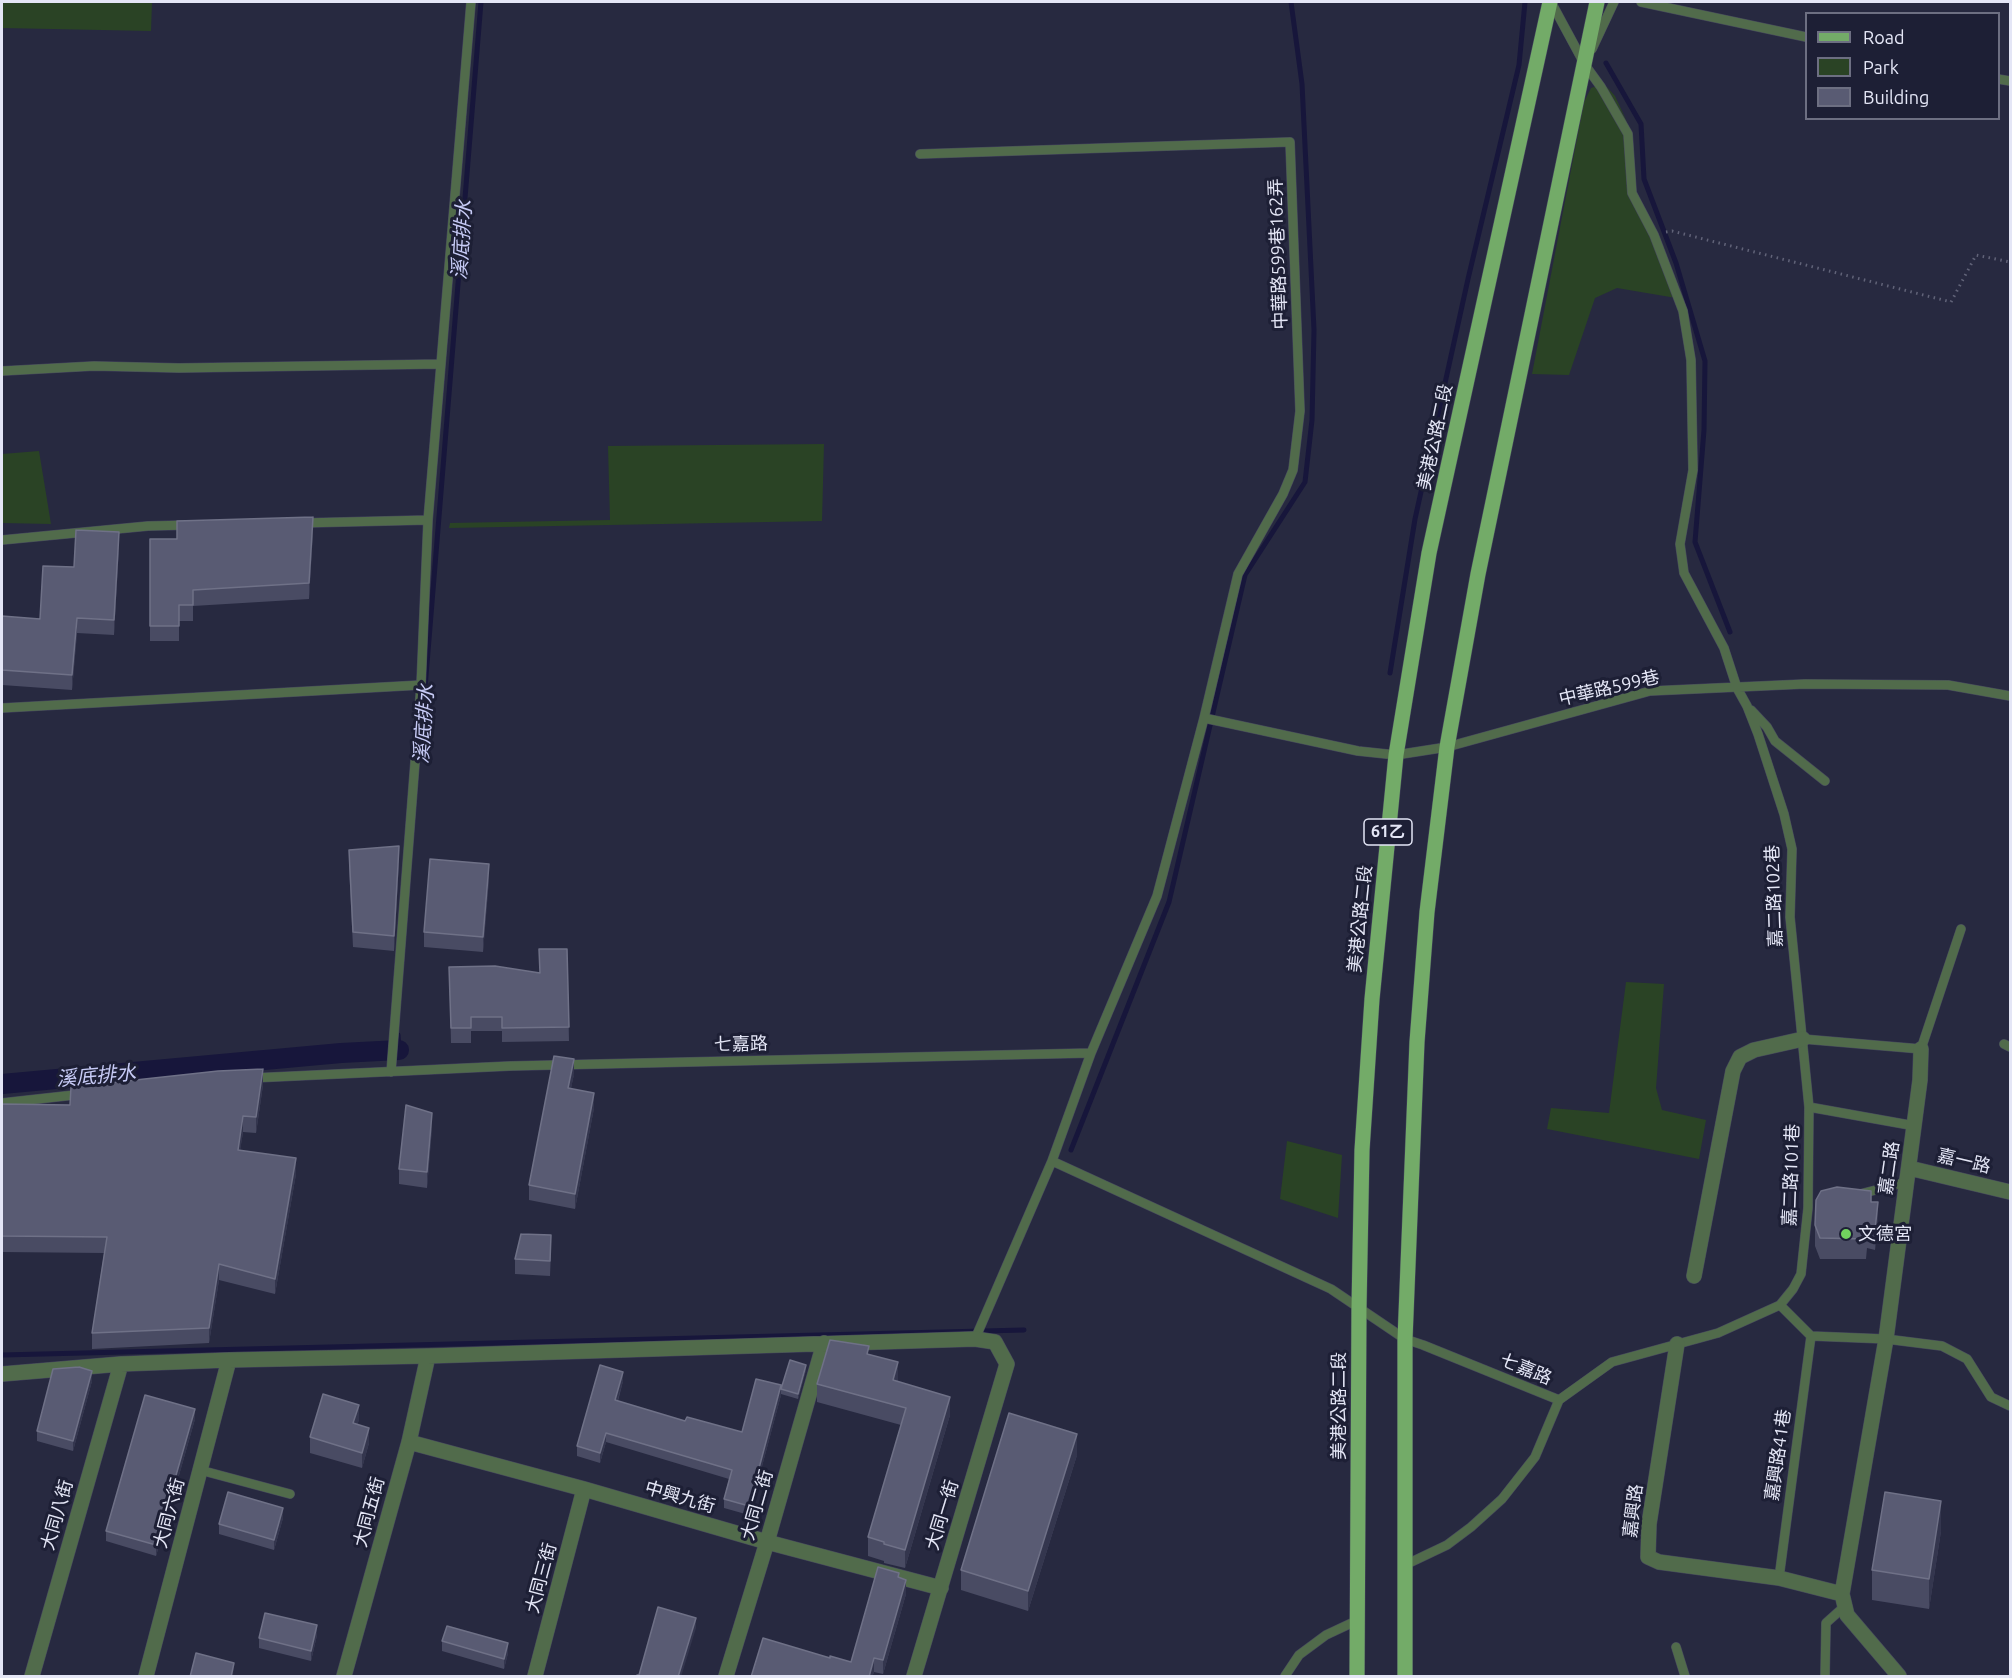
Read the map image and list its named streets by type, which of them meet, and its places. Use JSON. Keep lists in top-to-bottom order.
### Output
{
  "streets": {
    "main road": ["美港公路二段", "61乙"],
    "street": [
      "嘉一路",
      "嘉二路",
      "中興九街",
      "大同二街",
      "嘉興路",
      "大同五街",
      "大同六街",
      "大同八街",
      "大同一街",
      "大同三街"
    ],
    "lane": [
      "中華路599巷162弄",
      "中華路599巷",
      "嘉二路102巷",
      "七嘉路",
      "嘉二路101巷",
      "嘉興路41巷"
    ]
  },
  "crossings": [
    ["中華路599巷162弄", "中華路599巷"],
    ["美港公路二段", "中華路599巷"],
    ["美港公路二段", "嘉二路102巷"],
    ["美港公路二段", "七嘉路"],
    ["中華路599巷", "61乙"],
    ["中華路599巷", "嘉二路102巷"],
    ["61乙", "嘉二路102巷"],
    ["61乙", "七嘉路"],
    ["嘉二路102巷", "嘉二路101巷"],
    ["七嘉路", "嘉二路101巷"],
    ["七嘉路", "嘉興路"],
    ["嘉一路", "嘉二路"],
    ["嘉二路", "嘉興路"],
    ["嘉興路41巷", "嘉興路"],
    ["中興九街", "大同二街"],
    ["中興九街", "大同五街"],
    ["中興九街", "大同一街"],
    ["中興九街", "大同三街"]
  ],
  "water": ["溪底排水"],
  "places": ["文德宮"],
  "legend": ["Road", "Park", "Building"]
}
